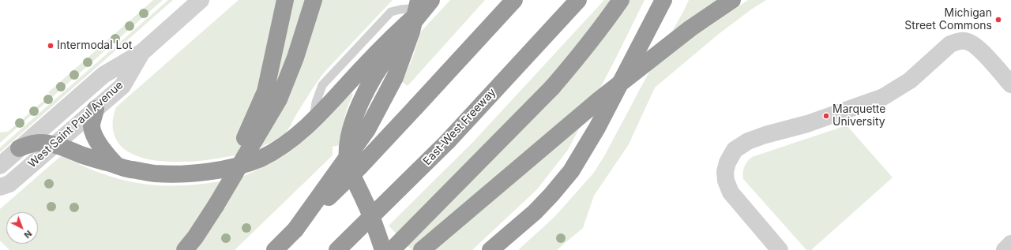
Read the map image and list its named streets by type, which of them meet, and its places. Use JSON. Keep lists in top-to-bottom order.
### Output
{
  "streets": {
    "highway": ["East-West Freeway"],
    "street": ["West Saint Paul Avenue"]
  },
  "places": ["Michigan Street Commons", "Intermodal Lot", "Marquette University"],
  "north": "bottom right"
}
